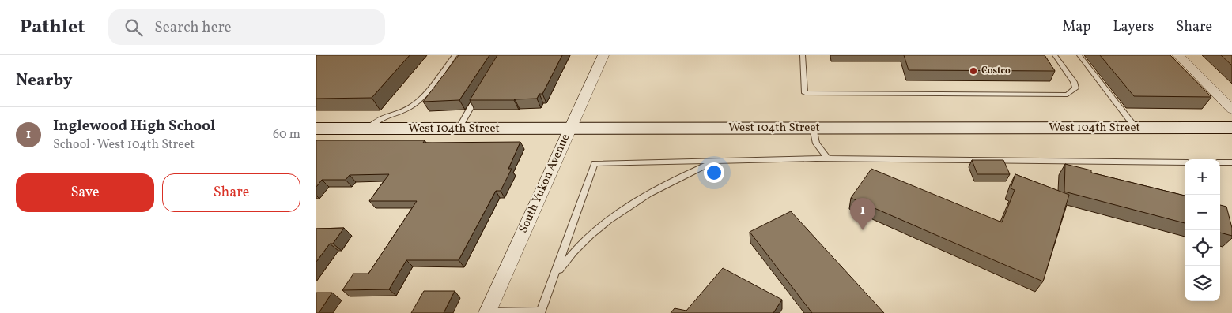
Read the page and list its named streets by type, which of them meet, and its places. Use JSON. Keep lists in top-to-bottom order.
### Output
{
  "streets": {
    "street": ["West 104th Street", "South Yukon Avenue"]
  },
  "crossings": [
    ["West 104th Street", "South Yukon Avenue"]
  ],
  "places": ["Costco"],
  "page": {
    "header": "Pathlet",
    "search": "Search here",
    "nav": ["Map", "Layers", "Share"],
    "heading": "Nearby",
    "list": [
      {
        "mark": "1",
        "name": "Inglewood High School",
        "note": "School · West 104th Street",
        "value": "60 m"
      }
    ],
    "map_buttons": ["+", "−"],
    "buttons": ["Save", "Share"],
    "pins": "1"
  }
}
